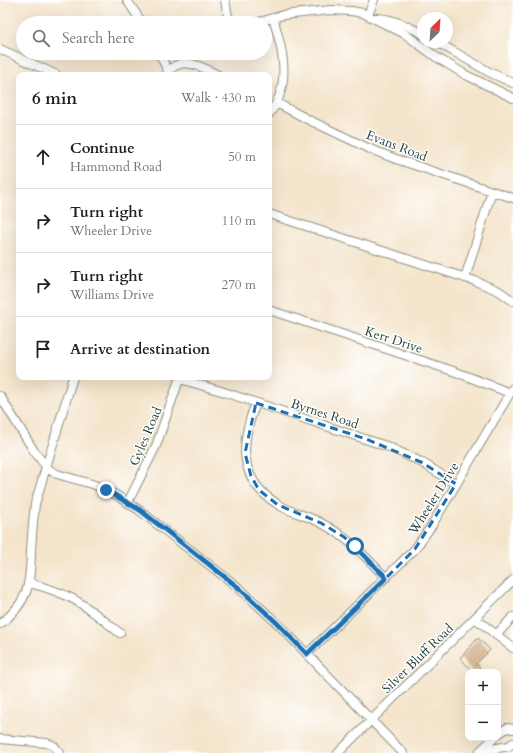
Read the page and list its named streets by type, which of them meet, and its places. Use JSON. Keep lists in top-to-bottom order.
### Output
{
  "streets": {
    "street": [
      "Evans Road",
      "Kerr Drive",
      "Byrnes Road",
      "Gyles Road",
      "Wheeler Drive",
      "Silver Bluff Road"
    ]
  },
  "crossings": [
    ["Kerr Drive", "Wheeler Drive"],
    ["Byrnes Road", "Wheeler Drive"]
  ],
  "north": "top right",
  "page": {
    "search": "Search here",
    "heading": ["6 min", "Walk · 430 m"],
    "list": [
      ["Continue", "Hammond Road", "50 m"],
      ["Turn right", "Wheeler Drive", "110 m"],
      ["Turn right", "Williams Drive", "270 m"],
      "Arrive at destination"
    ],
    "map_buttons": ["+", "−"]
  }
}
